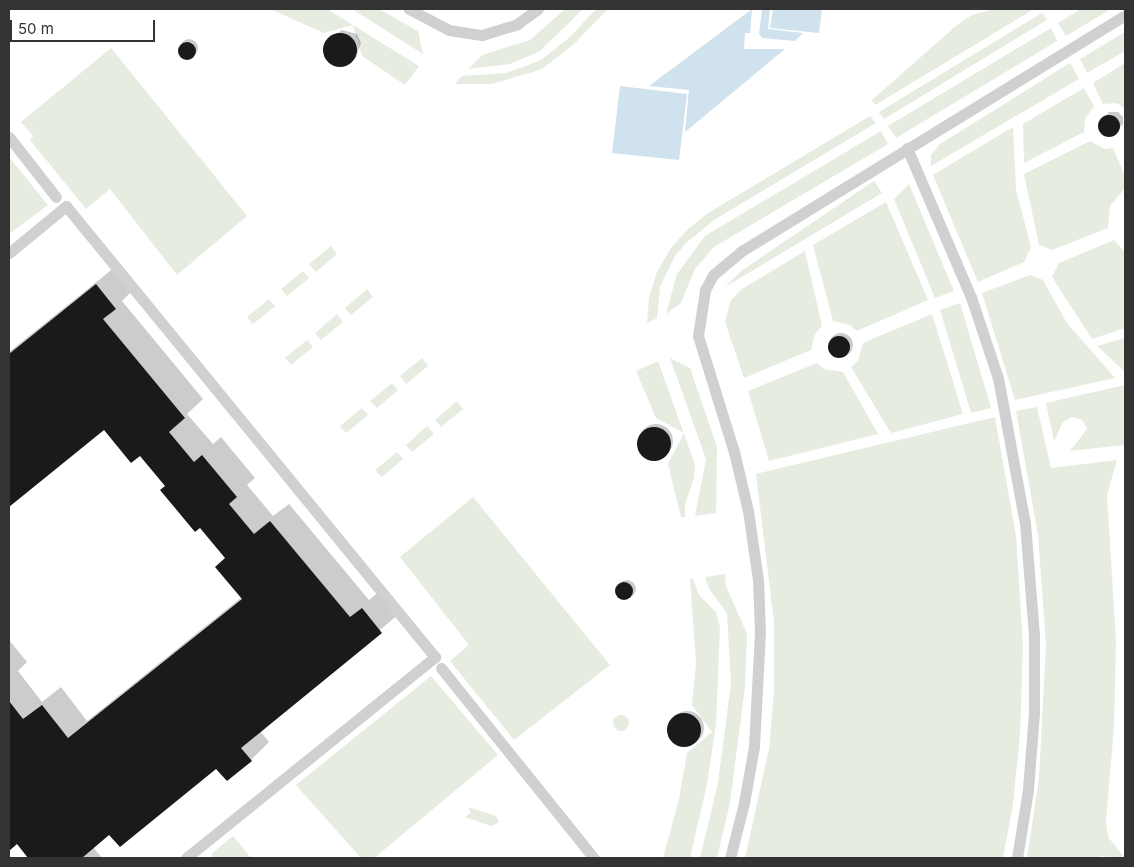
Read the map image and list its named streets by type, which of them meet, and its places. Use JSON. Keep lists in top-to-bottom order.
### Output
{
  "scale_bar": "50 m"
}
